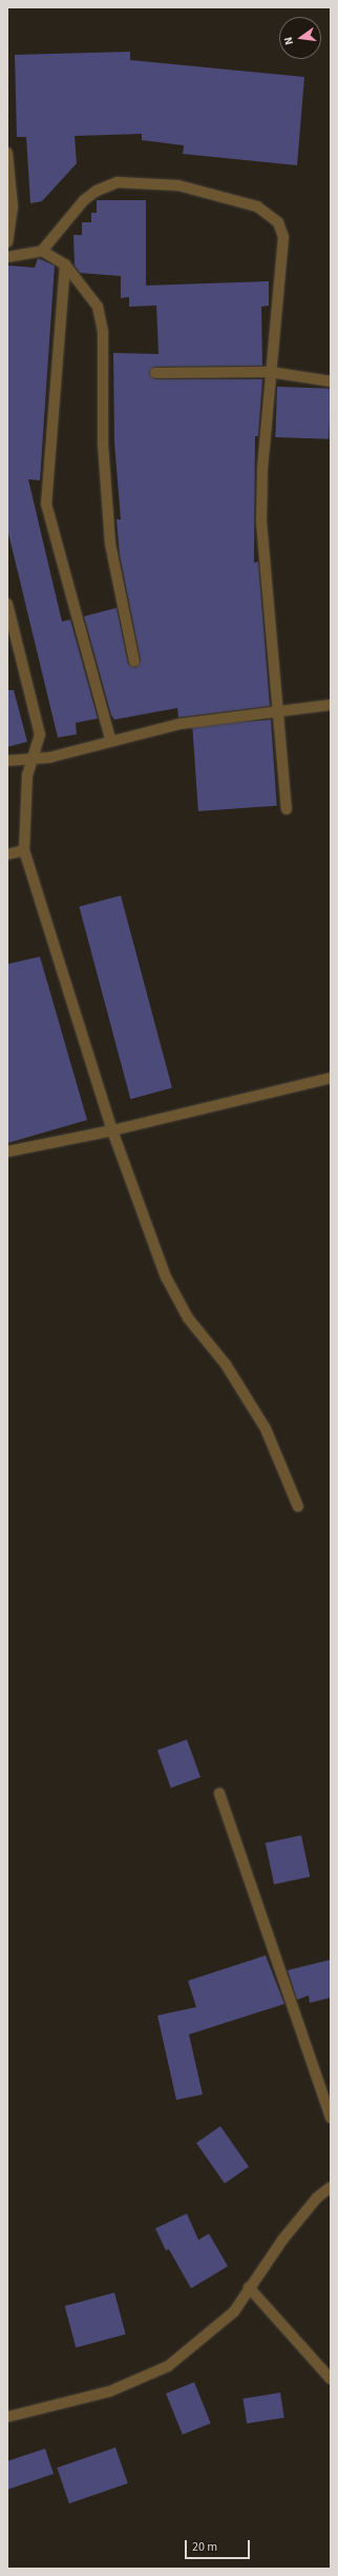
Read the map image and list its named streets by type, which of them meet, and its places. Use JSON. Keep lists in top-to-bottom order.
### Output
{
  "scale_bar": "20 m",
  "north": "left"
}
